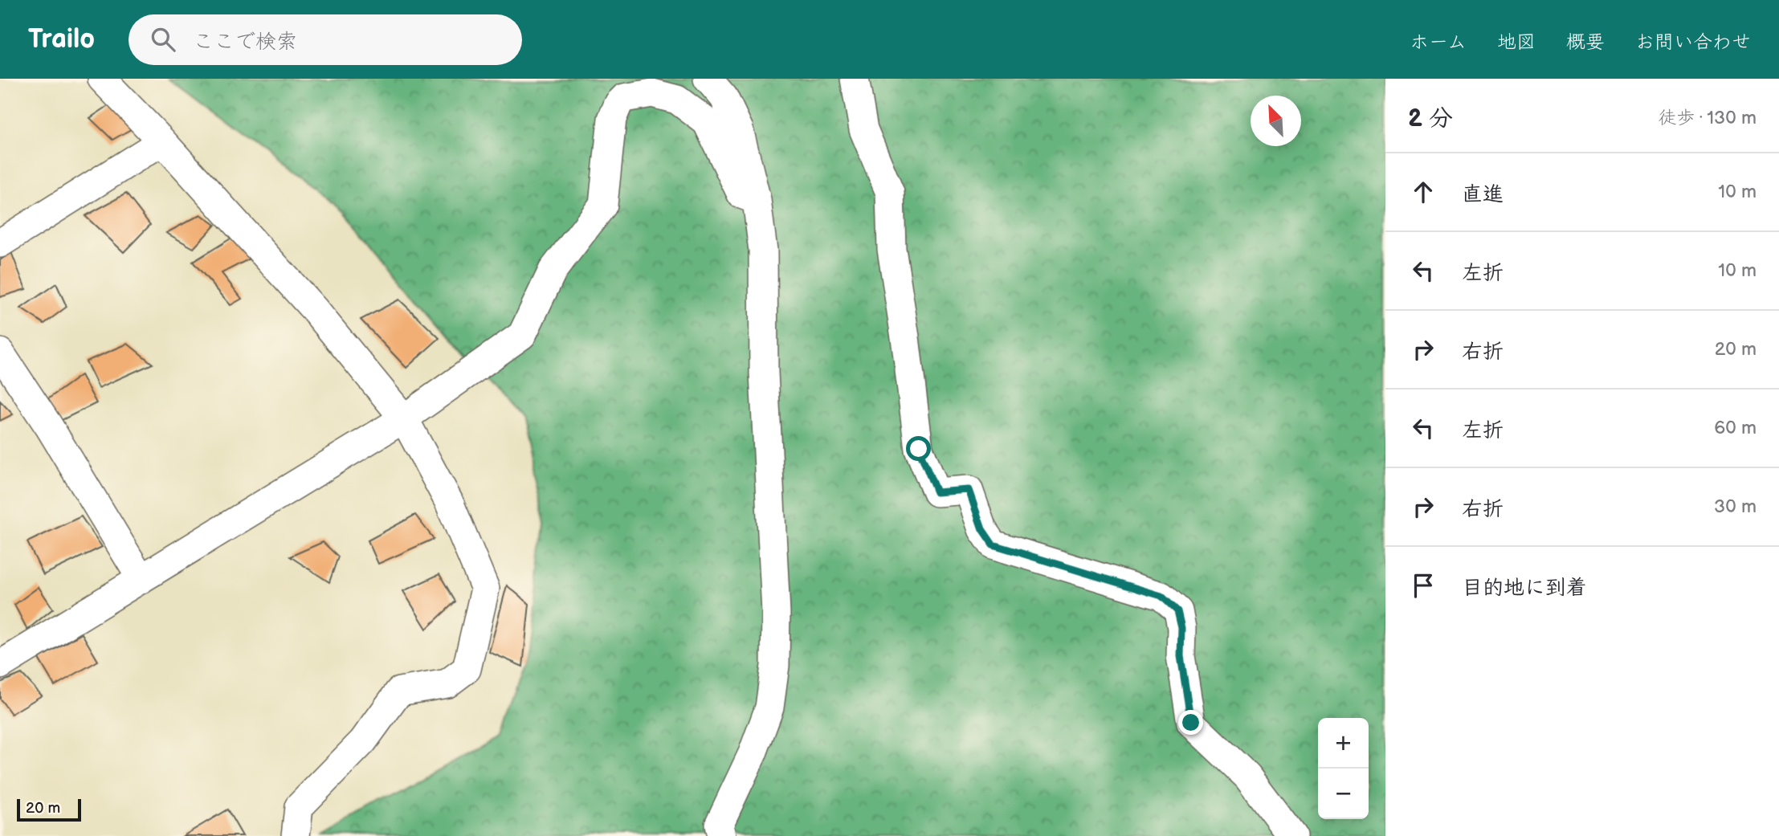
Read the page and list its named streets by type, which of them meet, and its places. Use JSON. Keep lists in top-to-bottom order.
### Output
{
  "scale_bar": "20 m",
  "north": "top left",
  "page": {
    "header": "Trailo",
    "search": "ここで検索",
    "nav": [
      "ホーム",
      "地図",
      "概要",
      "お問い合わせ"
    ],
    "heading": ["2 分", "徒歩 · 130 m"],
    "list": [
      ["直進", "10 m"],
      ["左折", "10 m"],
      ["右折", "20 m"],
      ["左折", "60 m"],
      ["右折", "30 m"],
      "目的地に到着"
    ],
    "map_buttons": ["+", "−"],
    "scale": "20 m"
  }
}
